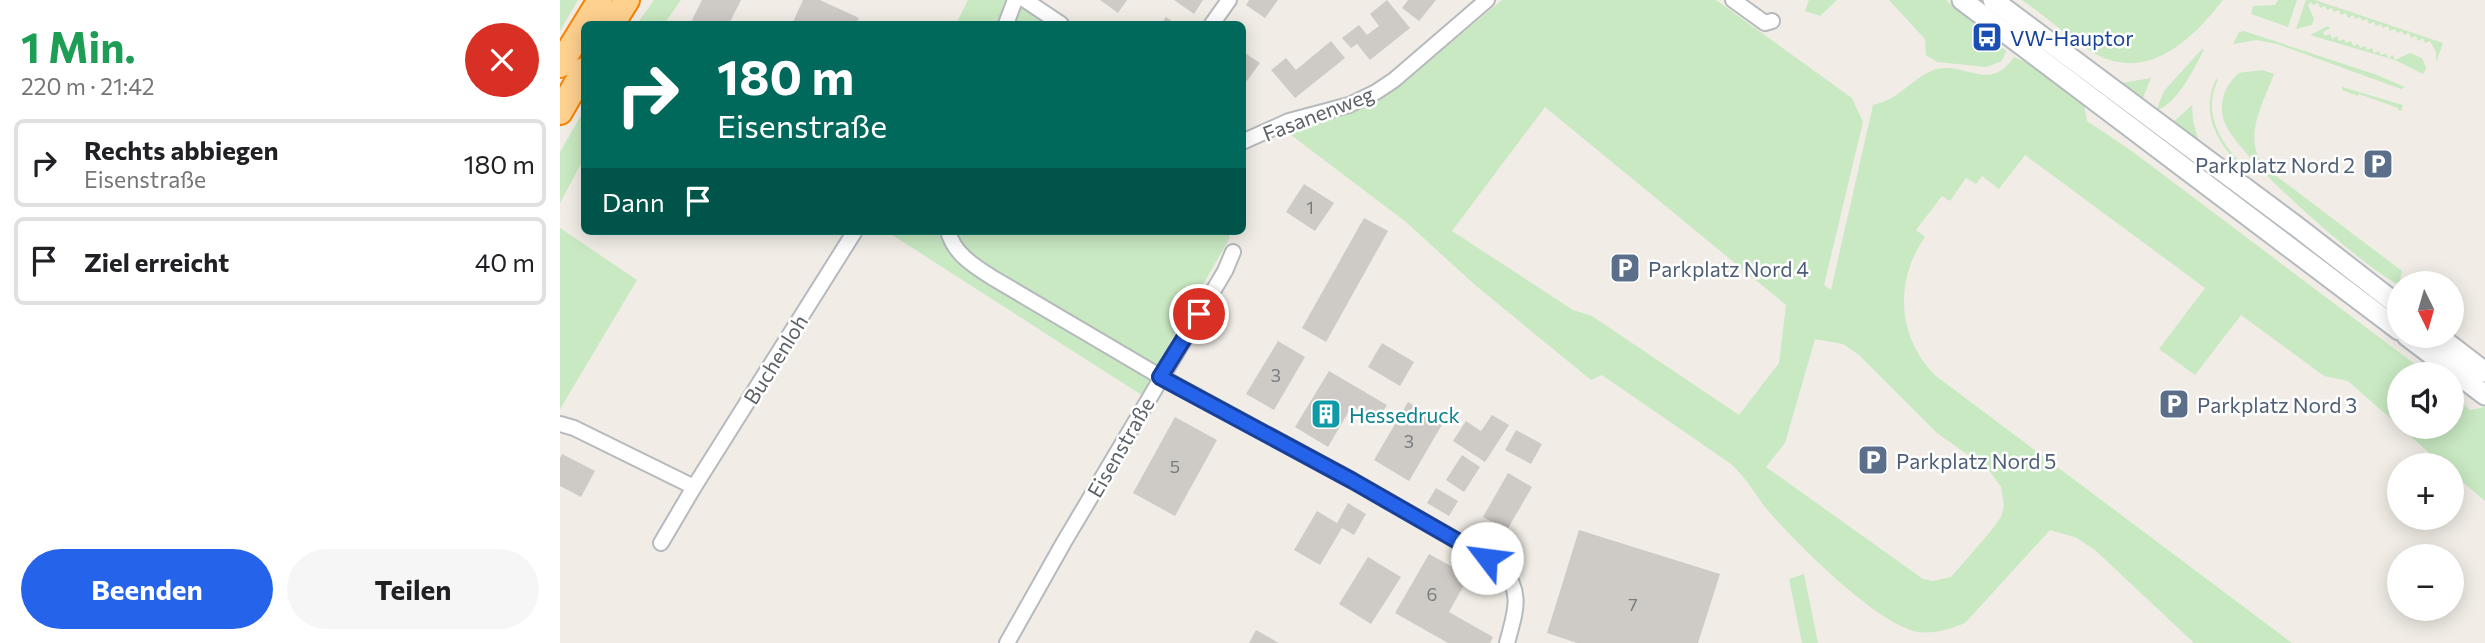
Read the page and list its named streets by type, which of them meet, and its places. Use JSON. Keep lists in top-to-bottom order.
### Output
{
  "streets": {
    "street": ["Fasanenweg", "Buchenloh", "Eisenstraße"]
  },
  "places": {
    "bus stop": ["VW-Hauptor"],
    "parking": [
      "Parkplatz Nord 2",
      "Parkplatz Nord 4",
      "Parkplatz Nord 3",
      "Parkplatz Nord 5"
    ],
    "building": ["Hessedruck"]
  },
  "house_numbers": [
    "1",
    "3",
    "3",
    "5",
    "6",
    "7"
  ],
  "north": "bottom",
  "page": {
    "heading": ["1 Min.", "220 m · 21:42"],
    "turn": ["180 m", "Eisenstraße"],
    "list": [
      {
        "name": "Rechts abbiegen",
        "note": "Eisenstraße",
        "value": "180 m"
      },
      {
        "name": "Ziel erreicht",
        "value": "40 m"
      }
    ],
    "then": "Dann",
    "map_buttons": ["+", "−"],
    "buttons": ["Beenden", "Teilen"]
  }
}
